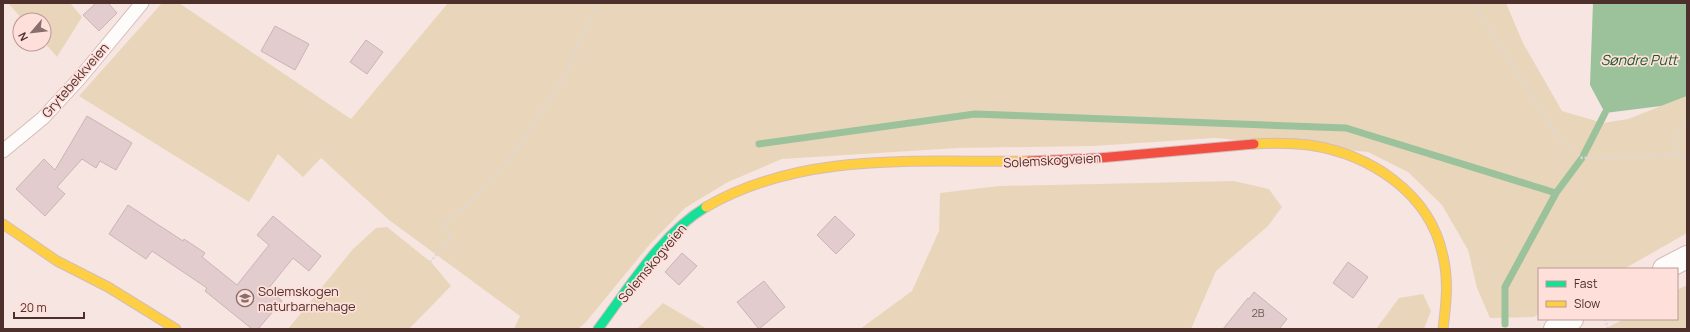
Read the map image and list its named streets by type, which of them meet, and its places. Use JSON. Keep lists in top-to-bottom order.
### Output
{
  "streets": {
    "street": ["Solemskogveien"],
    "lane": ["Grytebekkveien"]
  },
  "water": ["Søndre Putt"],
  "places": {
    "school or university": ["Solemskogen naturbarnehage"]
  },
  "house_numbers": ["2B"],
  "legend": ["Fast", "Slow"],
  "scale_bar": "20 m",
  "north": "bottom left"
}
